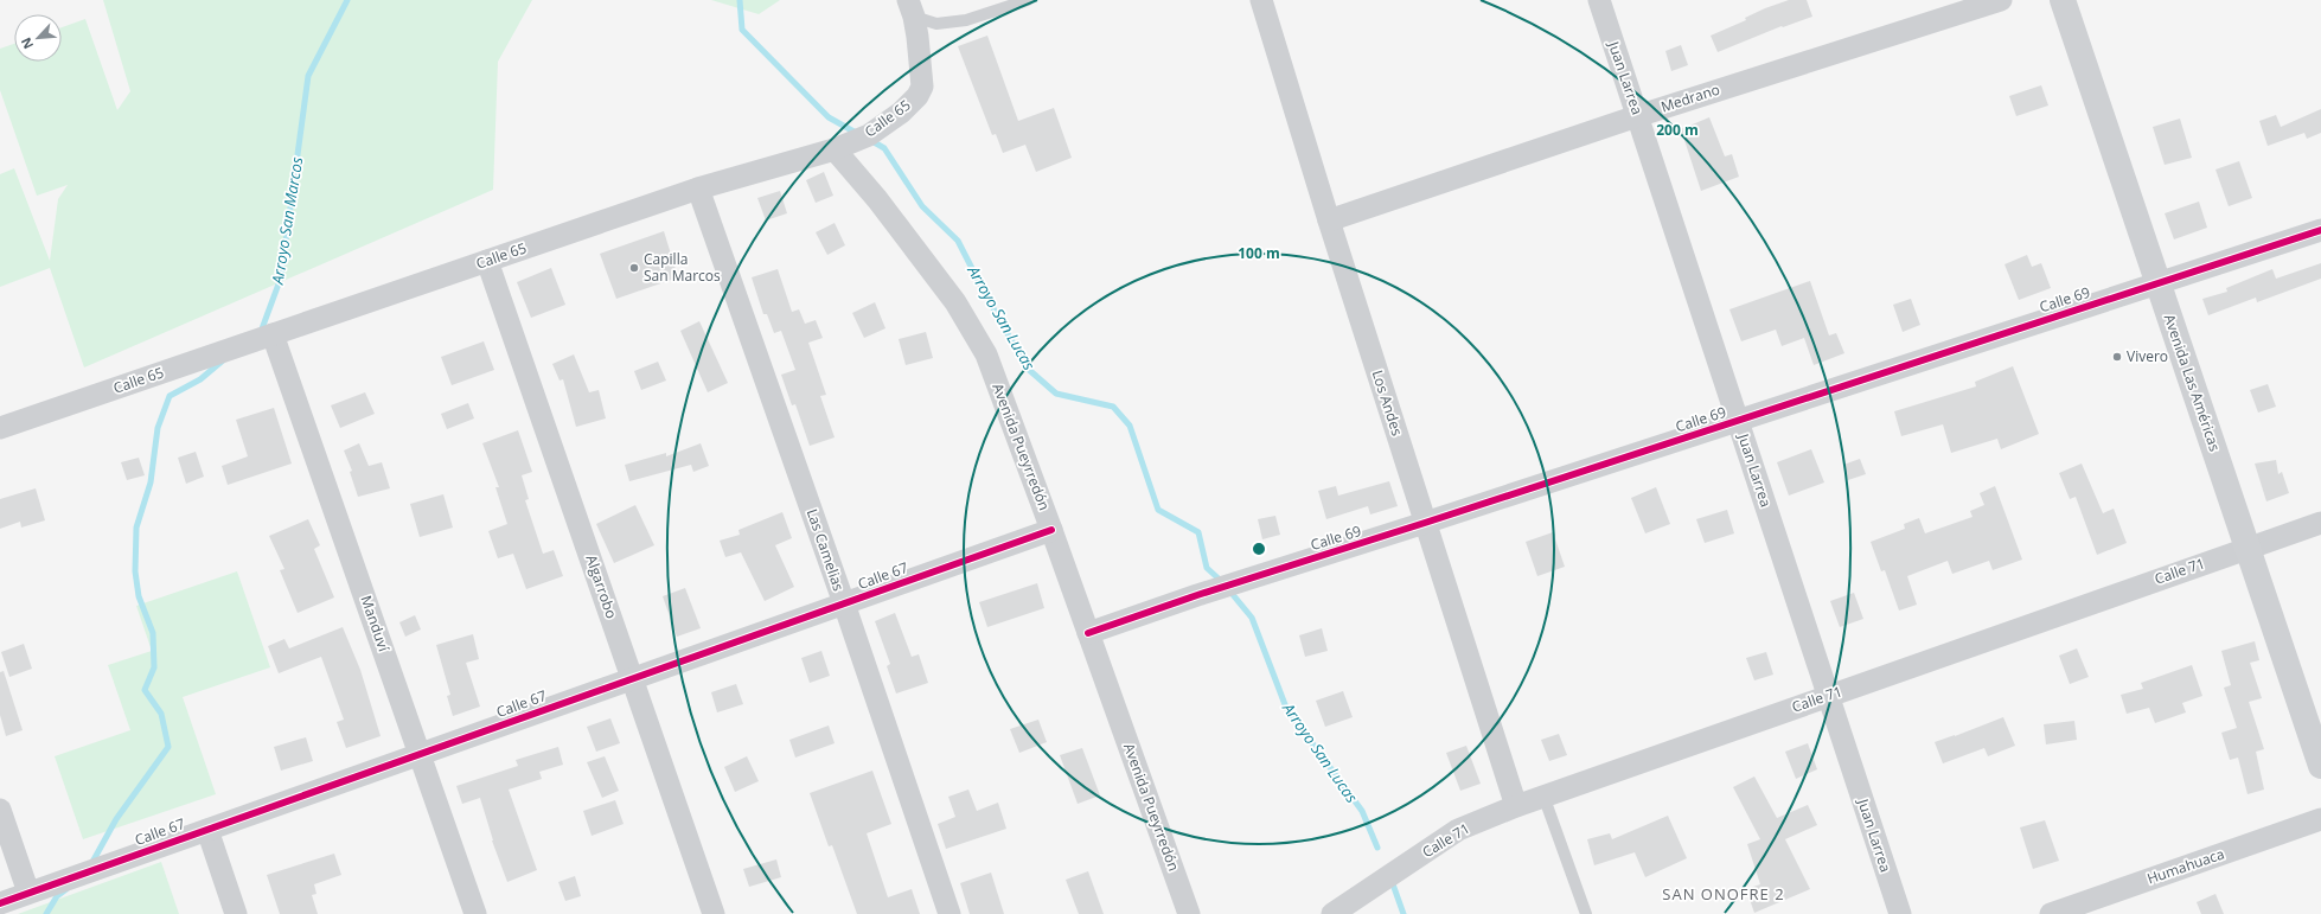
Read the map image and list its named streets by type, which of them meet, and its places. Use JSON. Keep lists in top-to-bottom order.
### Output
{
  "streets": {
    "main road": ["Avenida Las Américas"],
    "street": [
      "Juan Larrea",
      "Medrano",
      "Calle 65",
      "Calle 69",
      "Los Andes",
      "Avenida Pueyrredón",
      "Las Camelias",
      "Calle 71",
      "Calle 67",
      "Algarrobo",
      "Manduví",
      "Humahuaca"
    ]
  },
  "crossings": [
    ["Juan Larrea", "Medrano"],
    ["Juan Larrea", "Calle 69"],
    ["Juan Larrea", "Calle 71"],
    ["Medrano", "Los Andes"],
    ["Calle 65", "Avenida Pueyrredón"],
    ["Calle 65", "Las Camelias"],
    ["Calle 65", "Algarrobo"],
    ["Calle 65", "Manduví"],
    ["Calle 69", "Avenida Las Américas"],
    ["Calle 69", "Los Andes"],
    ["Calle 69", "Avenida Pueyrredón"],
    ["Avenida Las Américas", "Calle 71"],
    ["Los Andes", "Calle 71"],
    ["Avenida Pueyrredón", "Calle 67"],
    ["Las Camelias", "Calle 67"],
    ["Calle 67", "Algarrobo"],
    ["Calle 67", "Manduví"]
  ],
  "districts": ["SAN ONOFRE 2"],
  "water": ["Arroyo San Marcos", "Arroyo San Lucas"],
  "places": ["Capilla San Marcos", "Vivero"],
  "north": "bottom left",
  "rings": ["200 m", "100 m"]
}
